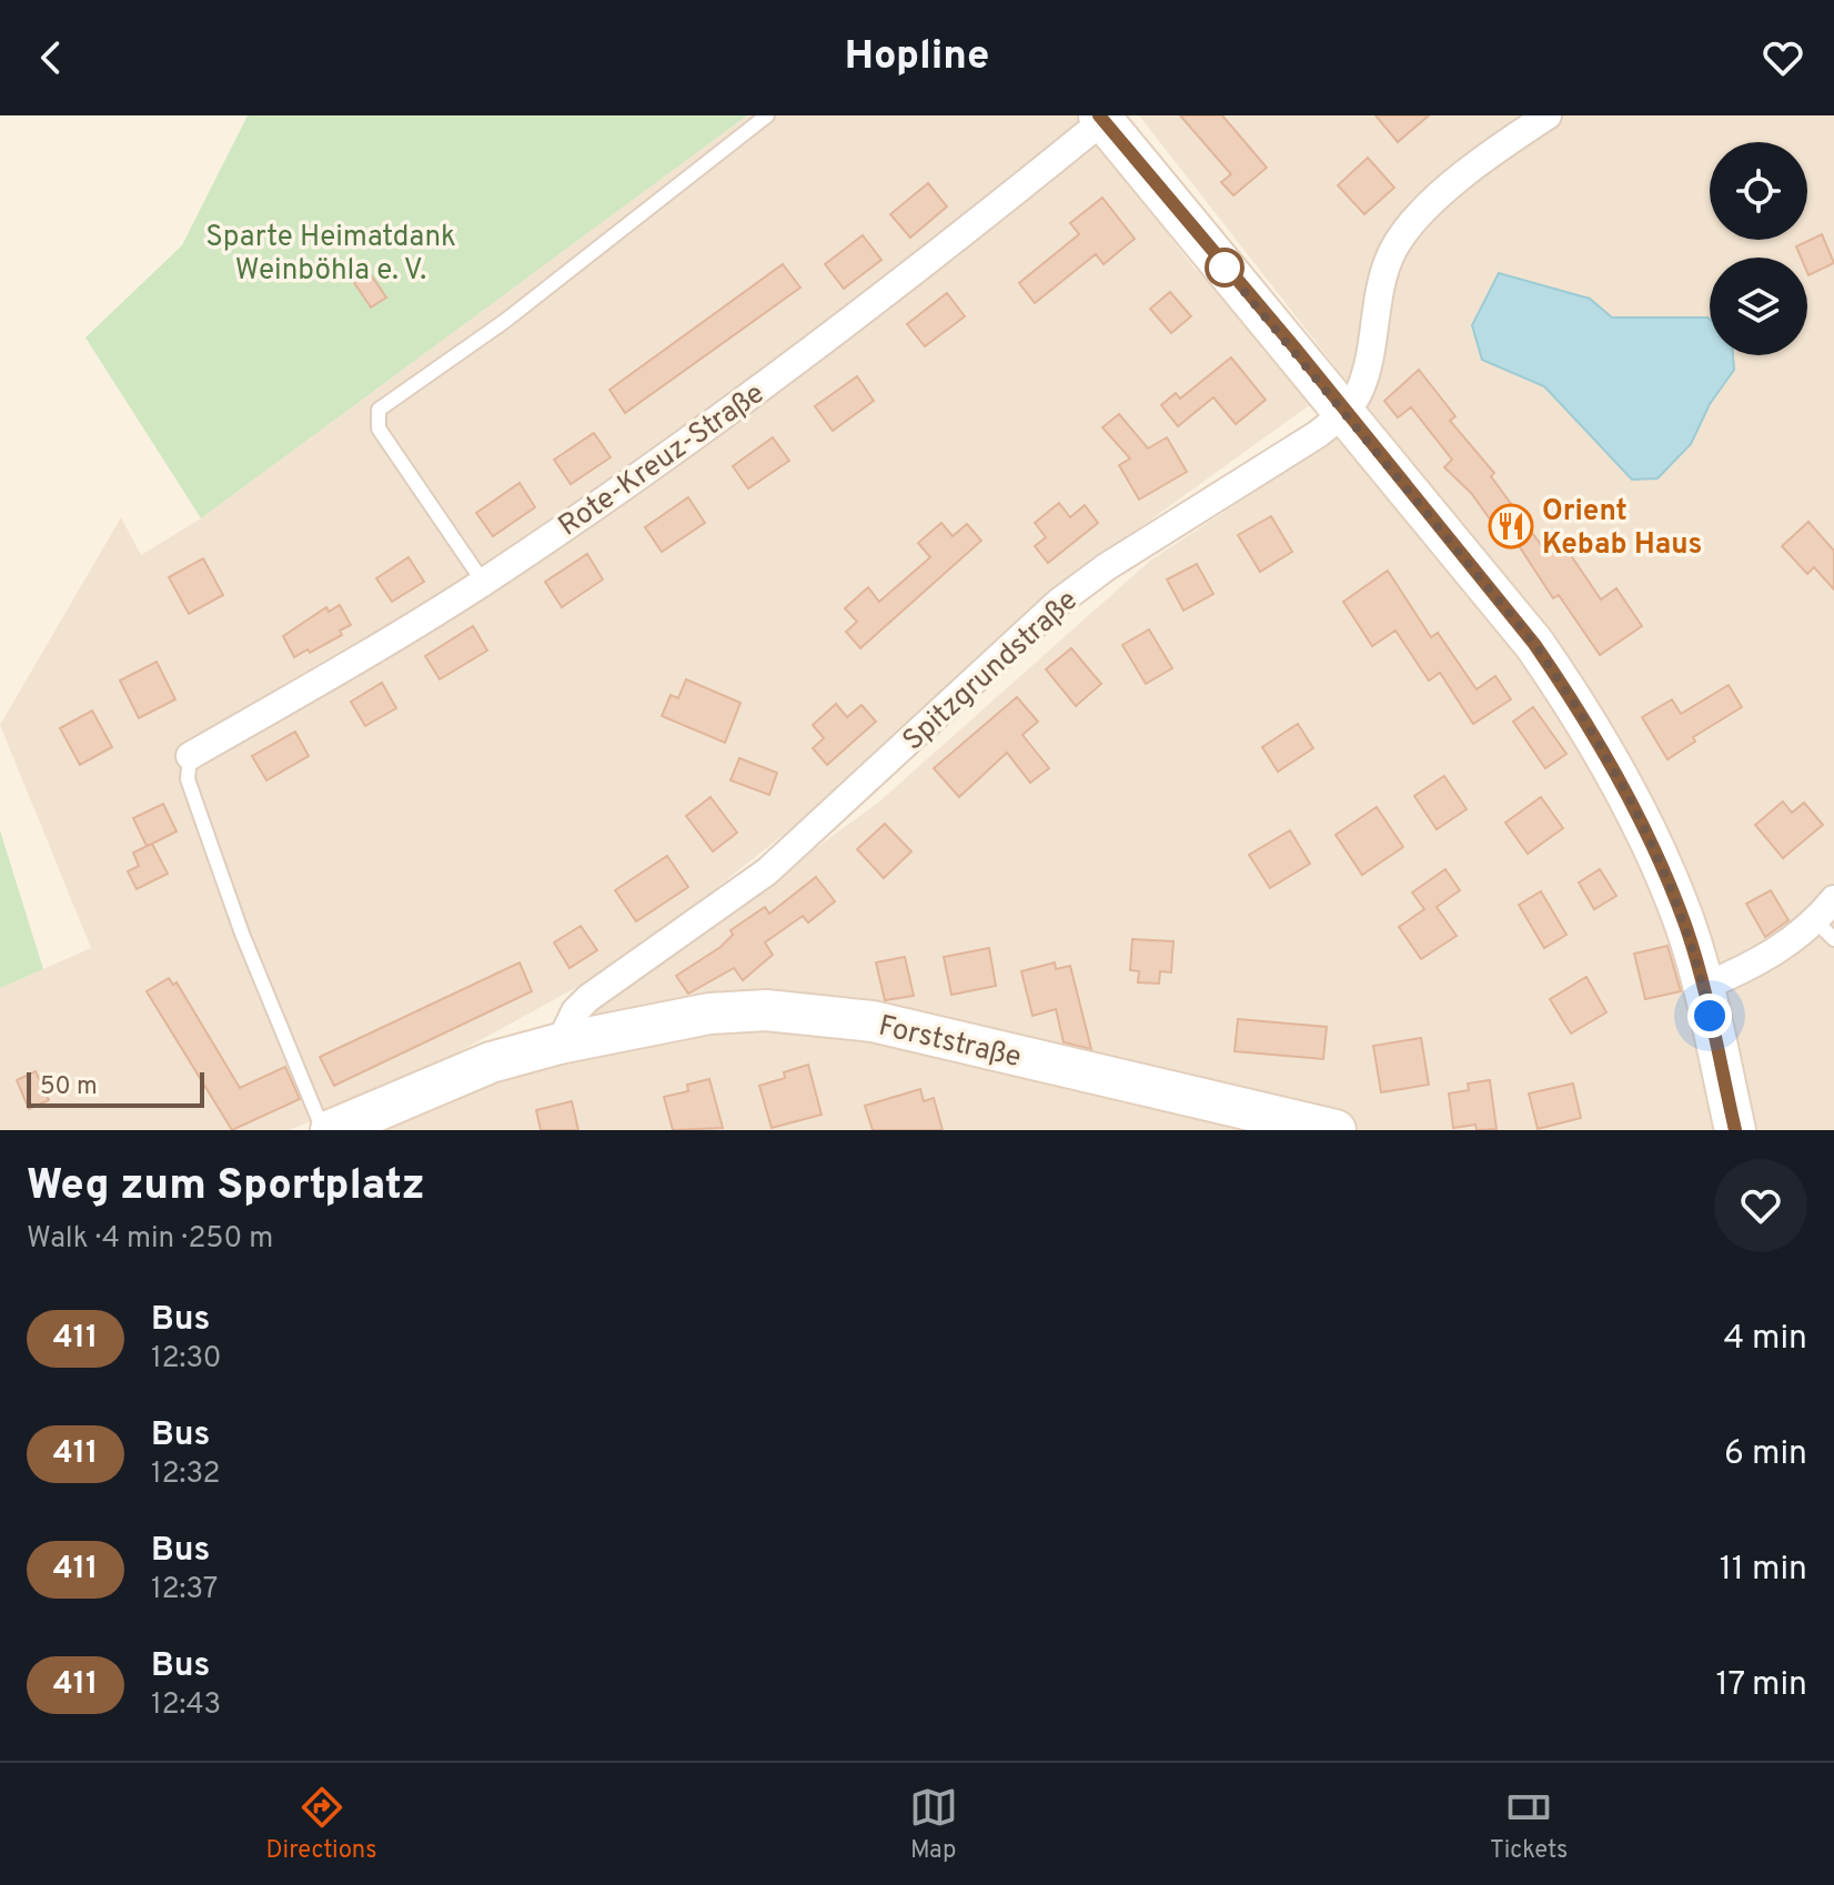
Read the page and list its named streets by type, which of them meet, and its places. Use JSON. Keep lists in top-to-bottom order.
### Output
{
  "streets": {
    "street": ["Rote-Kreuz-Straße", "Spitzgrundstraße", "Forststraße"]
  },
  "crossings": [
    ["Spitzgrundstraße", "Forststraße"]
  ],
  "parks": ["Sparte Heimatdank Weinböhla e. V."],
  "places": {
    "restaurant": ["Orient Kebab Haus"]
  },
  "lines": ["bus line 411"],
  "scale_bar": "50 m",
  "page": {
    "header": "Hopline",
    "scale": "50 m",
    "heading": ["Weg zum Sportplatz", "Walk · 4 min · 250 m"],
    "list": [
      {
        "mark": "411",
        "name": "Bus",
        "note": "12:30",
        "value": "4 min"
      },
      {
        "mark": "411",
        "name": "Bus",
        "note": "12:32",
        "value": "6 min"
      },
      {
        "mark": "411",
        "name": "Bus",
        "note": "12:37",
        "value": "11 min"
      },
      {
        "mark": "411",
        "name": "Bus",
        "note": "12:43",
        "value": "17 min"
      }
    ],
    "tabs": ["Directions", "Map", "Tickets"]
  }
}
